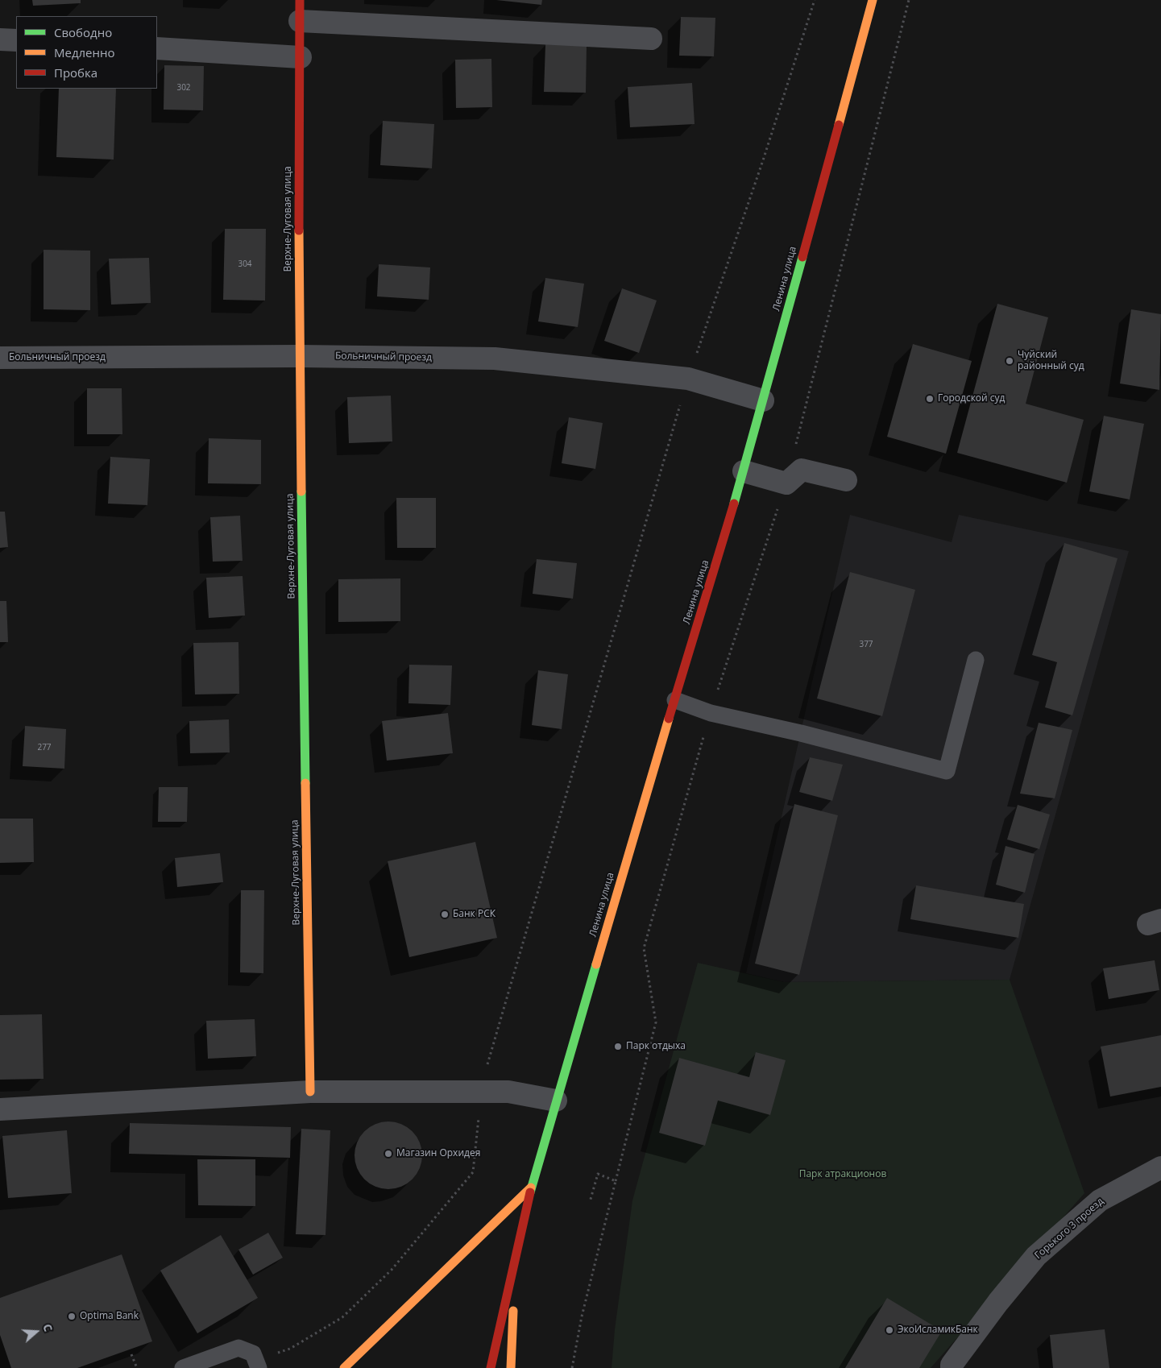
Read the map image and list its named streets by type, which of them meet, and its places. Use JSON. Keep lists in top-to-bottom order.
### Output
{
  "streets": {
    "main road": ["Верхне-Луговая улица", "Ленина улица"],
    "street": ["Больничный проезд", "Горького 3 проезд"]
  },
  "crossings": [
    ["Верхне-Луговая улица", "Больничный проезд"],
    ["Ленина улица", "Больничный проезд"]
  ],
  "parks": ["Парк атракционов"],
  "places": [
    "Чуйский районный суд",
    "Городской суд",
    "Банк РСК",
    "Парк отдыха",
    "Магазин Орхидея",
    "Optima Bank",
    "ЭкоИсламикБанк"
  ],
  "house_numbers": [
    "302",
    "304",
    "377",
    "277"
  ],
  "legend": ["Свободно", "Медленно", "Пробка"],
  "north": "right"
}
